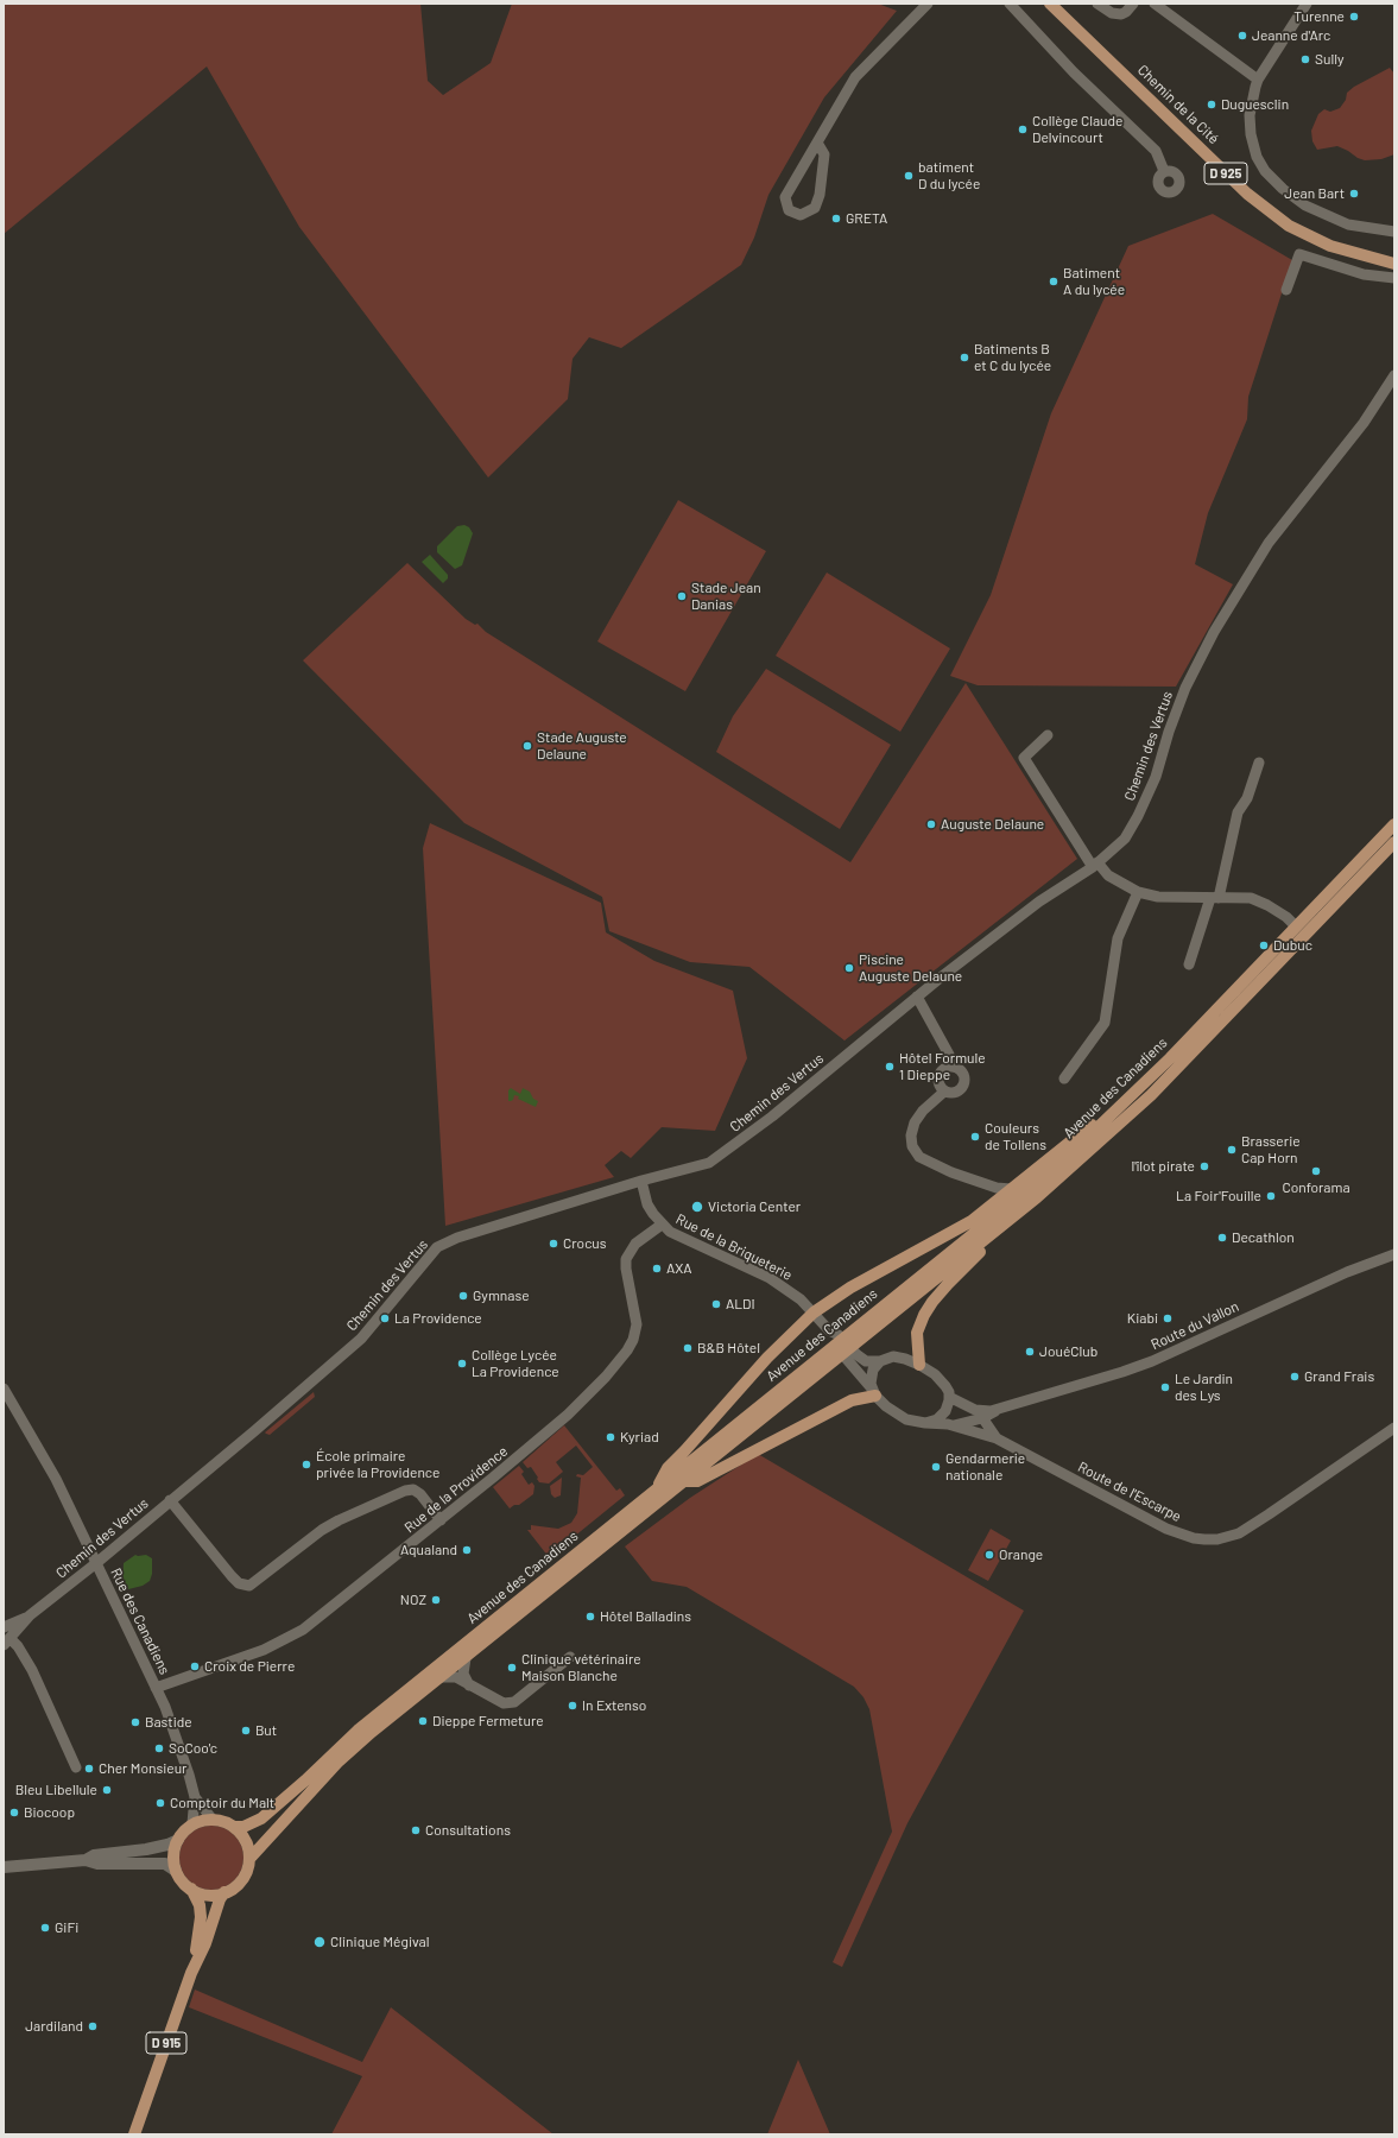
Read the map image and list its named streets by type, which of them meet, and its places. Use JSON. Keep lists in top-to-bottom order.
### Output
{
  "streets": {
    "main road": [
      "Chemin de la Cité",
      "D 925",
      "Avenue des Canadiens",
      "D 915"
    ],
    "street": [
      "Chemin des Vertus",
      "Rue de la Briqueterie",
      "Route du Vallon",
      "Rue de la Providence",
      "Route de l'Escarpe",
      "Rue des Canadiens"
    ]
  },
  "crossings": [
    ["Chemin des Vertus", "Rue de la Briqueterie"],
    ["Chemin des Vertus", "Rue des Canadiens"],
    ["Avenue des Canadiens", "Rue des Canadiens"],
    ["Avenue des Canadiens", "D 915"],
    ["Rue de la Briqueterie", "Rue de la Providence"],
    ["Rue de la Briqueterie", "Route de l'Escarpe"],
    ["Route du Vallon", "Route de l'Escarpe"],
    ["Rue de la Providence", "Rue des Canadiens"],
    ["Rue des Canadiens", "D 915"]
  ],
  "places": [
    "Turenne",
    "Jeanne d'Arc",
    "Sully",
    "Duguesclin",
    "Collège Claude Delvincourt",
    "batiment D du lycée",
    "Jean Bart",
    "GRETA",
    "Batiment A du lycée",
    "Batiments B et C du lycée",
    "Stade Jean Danias",
    "Stade Auguste Delaune",
    "Auguste Delaune",
    "Dubuc",
    "Piscine Auguste Delaune",
    "Hôtel Formule 1 Dieppe",
    "Couleurs de Tollens",
    "Brasserie Cap Horn",
    "l'îlot pirate",
    "Conforama",
    "La Foir'Fouille",
    "Victoria Center",
    "Decathlon",
    "Crocus",
    "AXA",
    "Gymnase",
    "ALDI",
    "La Providence",
    "Kiabi",
    "B&B Hôtel",
    "JouéClub",
    "Collège Lycée La Providence",
    "Grand Frais",
    "Le Jardin des Lys",
    "Kyriad",
    "École primaire privée la Providence",
    "Gendarmerie nationale",
    "Aqualand",
    "Orange",
    "NOZ",
    "Hôtel Balladins",
    "Croix de Pierre",
    "Clinique vétérinaire Maison Blanche",
    "In Extenso",
    "Dieppe Fermeture",
    "Bastide",
    "But",
    "SoCoo'c",
    "Cher Monsieur",
    "Bleu Libellule",
    "Comptoir du Malt",
    "Biocoop",
    "Consultations",
    "GiFi",
    "Clinique Mégival",
    "Jardiland"
  ]
}
